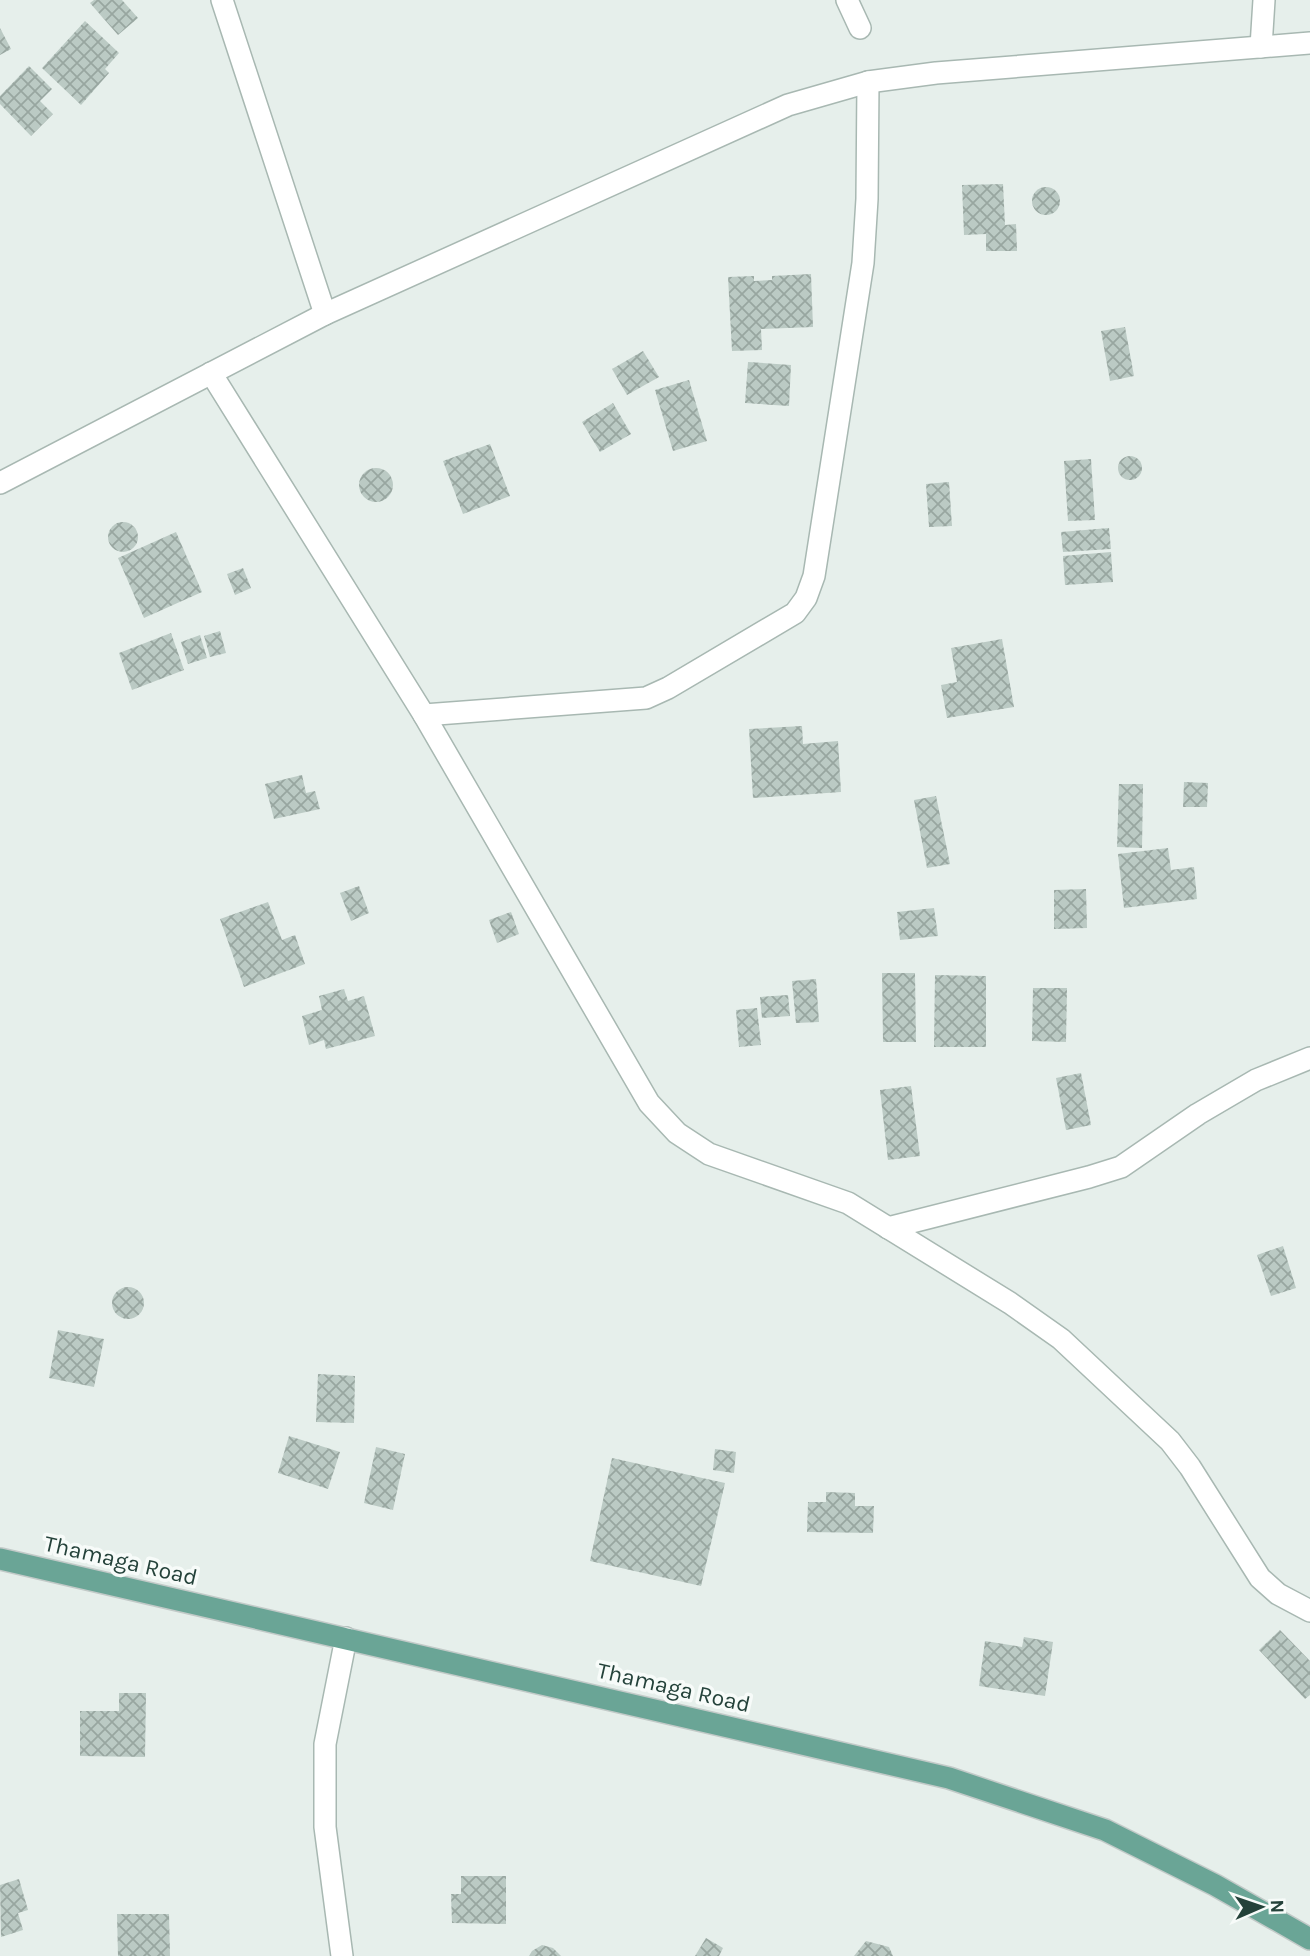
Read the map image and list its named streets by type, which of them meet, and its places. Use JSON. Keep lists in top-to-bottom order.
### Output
{
  "streets": {
    "main road": ["Thamaga Road"]
  },
  "north": "right"
}
